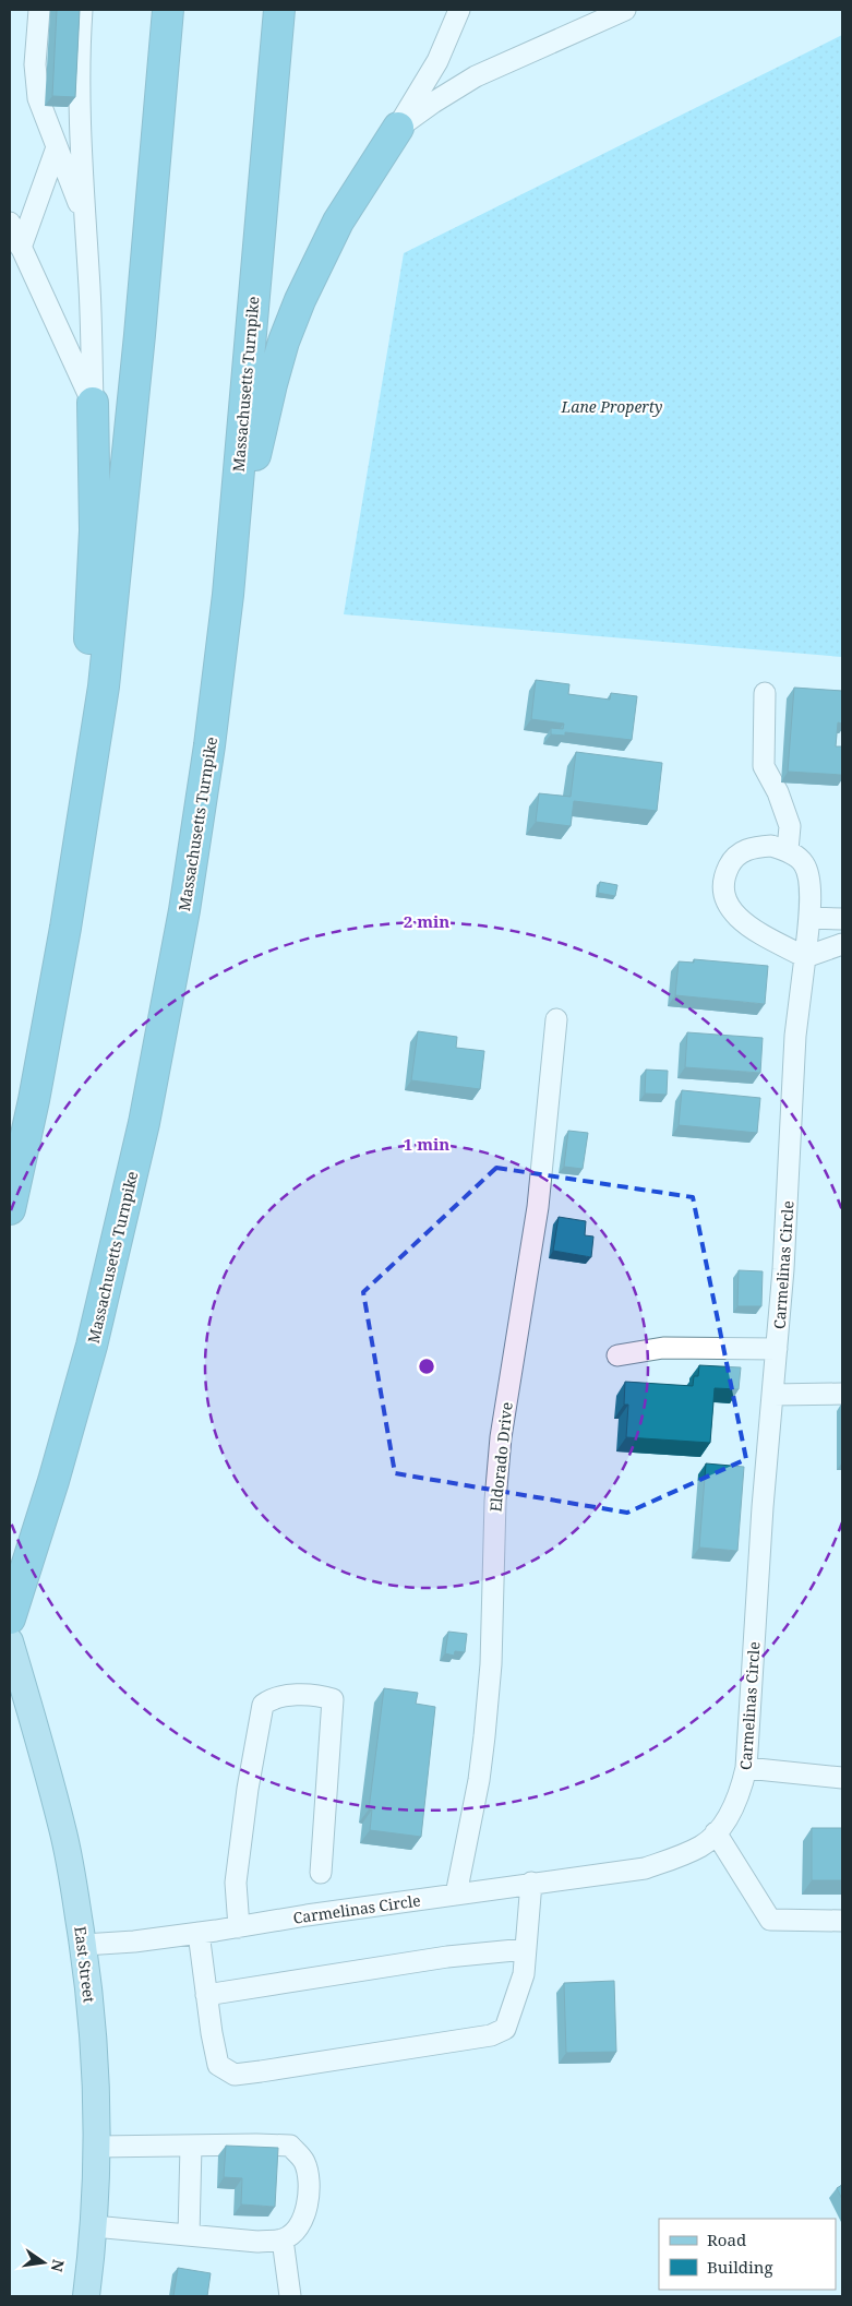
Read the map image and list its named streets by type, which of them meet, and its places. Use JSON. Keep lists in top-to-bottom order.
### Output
{
  "streets": {
    "highway": ["Massachusetts Turnpike"],
    "main road": ["East Street"],
    "street": ["Carmelinas Circle", "Eldorado Drive"]
  },
  "crossings": [
    ["Carmelinas Circle", "Eldorado Drive"],
    ["Carmelinas Circle", "East Street"]
  ],
  "parks": ["Lane Property"],
  "legend": ["Road", "Building"],
  "north": "right",
  "rings": ["2 min", "1 min"]
}
